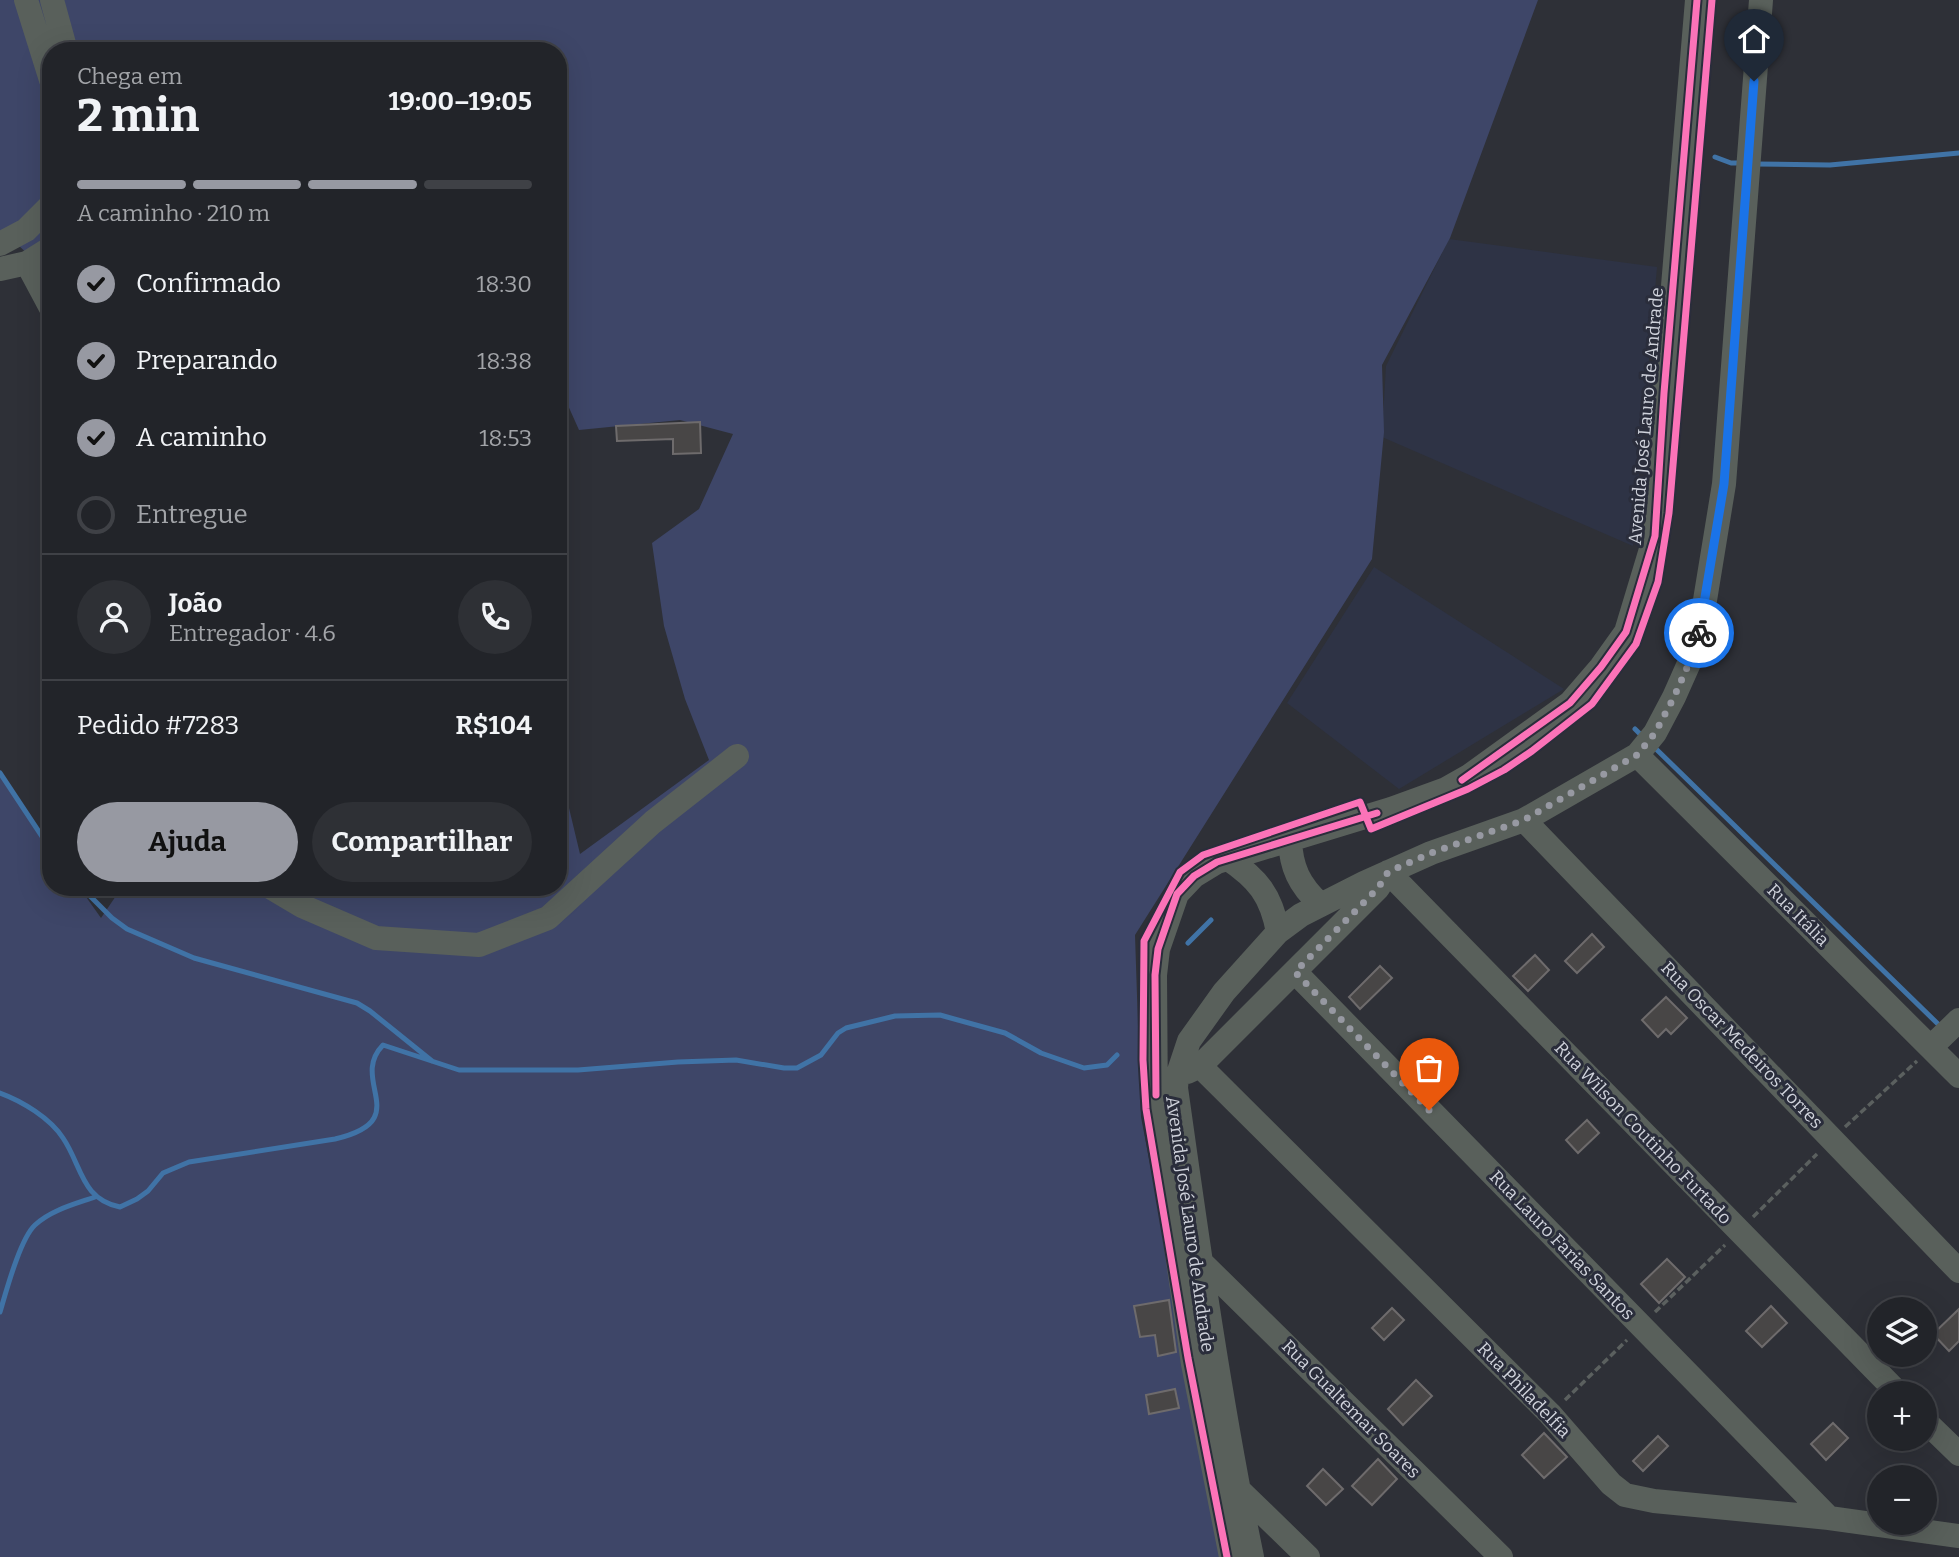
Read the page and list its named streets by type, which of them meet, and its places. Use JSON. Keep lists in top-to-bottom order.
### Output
{
  "streets": {
    "street": [
      "Avenida José Lauro de Andrade",
      "Rua Itália",
      "Rua Oscar Medeiros Torres",
      "Rua Wilson Coutinho Furtado",
      "Rua Lauro Farias Santos",
      "Rua Philadelfia",
      "Rua Gualtemar Soares"
    ]
  },
  "crossings": [
    ["Avenida José Lauro de Andrade", "Rua Itália"],
    ["Avenida José Lauro de Andrade", "Rua Oscar Medeiros Torres"],
    ["Avenida José Lauro de Andrade", "Rua Wilson Coutinho Furtado"],
    ["Avenida José Lauro de Andrade", "Rua Gualtemar Soares"],
    ["Rua Lauro Farias Santos", "Rua Philadelfia"]
  ],
  "page": {
    "heading": ["2 min", "Chega em", "19:00–19:05"],
    "panel": [
      "João",
      "Entregador · 4.6",
      "Pedido #7283",
      "R$104"
    ],
    "bar": "A caminho · 210 m",
    "list": [
      ["Confirmado", "18:30"],
      ["Preparando", "18:38"],
      ["A caminho", "18:53"],
      "Entregue"
    ],
    "buttons": ["Ajuda", "Compartilhar"],
    "map_buttons": ["+", "−"]
  }
}
